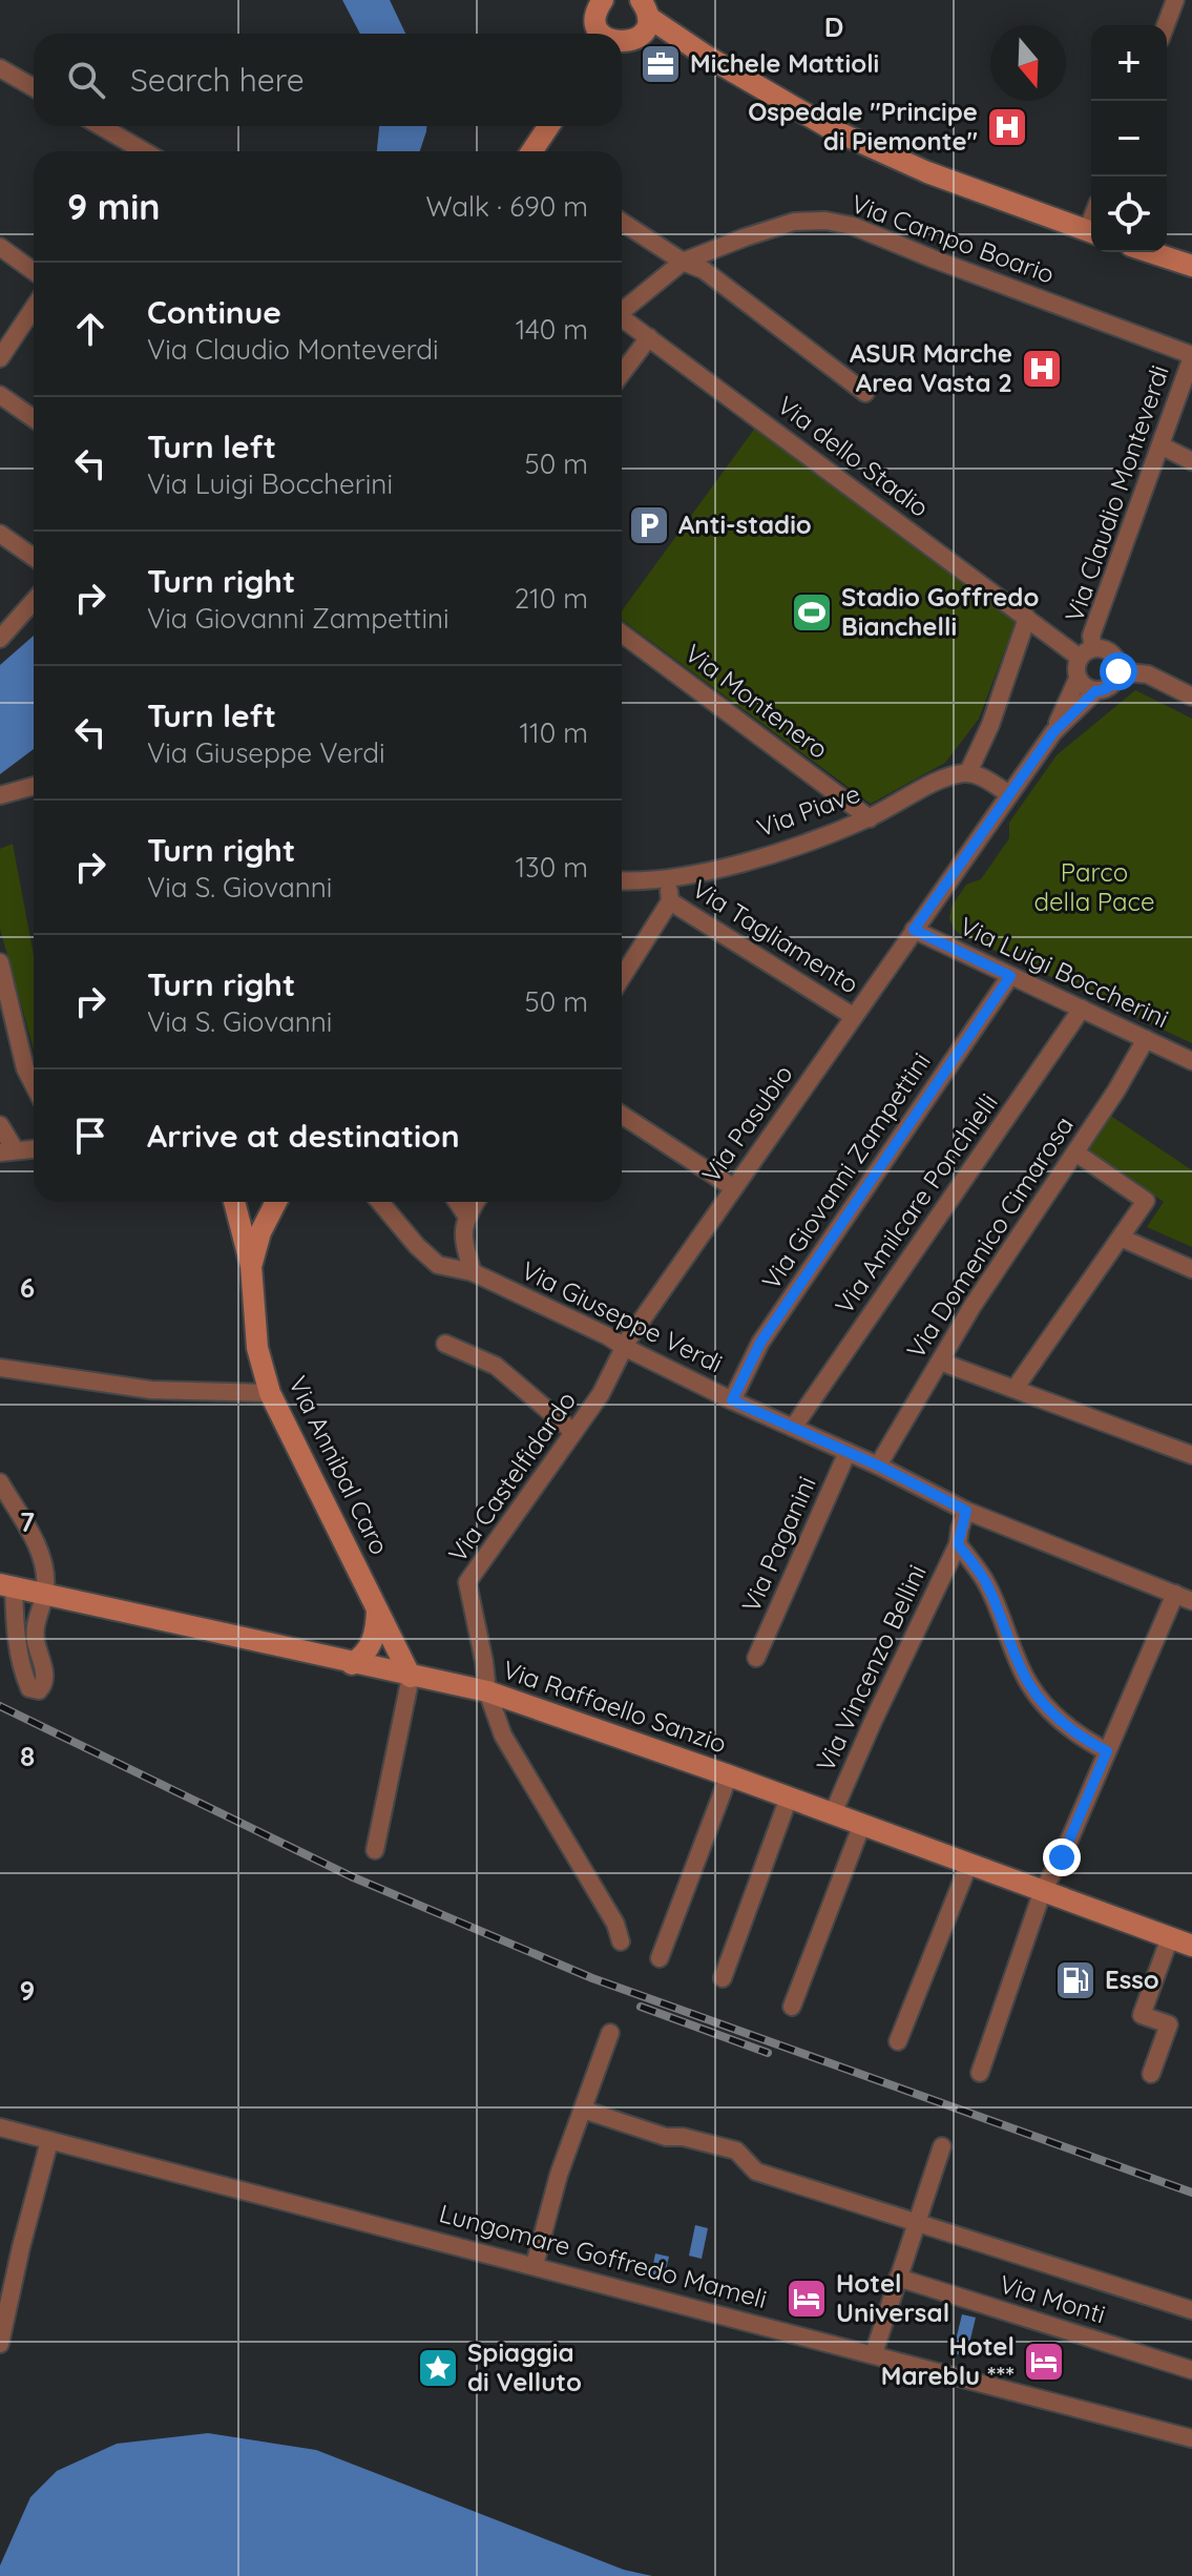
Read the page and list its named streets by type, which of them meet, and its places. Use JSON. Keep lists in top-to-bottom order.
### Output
{
  "streets": {
    "street": [
      "Via Campo Boario",
      "Via dello Stadio",
      "Via Claudio Monteverdi",
      "Via Montenero",
      "Via Piave",
      "Via Tagliamento",
      "Via Luigi Boccherini",
      "Via Pasubio",
      "Via Giovanni Zampettini",
      "Via Amilcare Ponchielli",
      "Via Domenico Cimarosa",
      "Via Giuseppe Verdi",
      "Via Annibal Caro",
      "Via Castelfidardo",
      "Via Paganini",
      "Via Vincenzo Bellini",
      "Via Raffaello Sanzio",
      "Lungomare Goffredo Mameli",
      "Via Monti"
    ]
  },
  "crossings": [
    ["Via Campo Boario", "Via Claudio Monteverdi"],
    ["Via dello Stadio", "Via Claudio Monteverdi"],
    ["Via Montenero", "Via Piave"],
    ["Via Tagliamento", "Via Pasubio"],
    ["Via Luigi Boccherini", "Via Pasubio"],
    ["Via Luigi Boccherini", "Via Giovanni Zampettini"],
    ["Via Luigi Boccherini", "Via Amilcare Ponchielli"],
    ["Via Luigi Boccherini", "Via Domenico Cimarosa"],
    ["Via Pasubio", "Via Giuseppe Verdi"],
    ["Via Pasubio", "Via Castelfidardo"],
    ["Via Giovanni Zampettini", "Via Giuseppe Verdi"],
    ["Via Amilcare Ponchielli", "Via Giuseppe Verdi"],
    ["Via Domenico Cimarosa", "Via Giuseppe Verdi"],
    ["Via Giuseppe Verdi", "Via Castelfidardo"],
    ["Via Giuseppe Verdi", "Via Paganini"],
    ["Via Giuseppe Verdi", "Via Vincenzo Bellini"],
    ["Via Annibal Caro", "Via Raffaello Sanzio"],
    ["Via Castelfidardo", "Via Raffaello Sanzio"],
    ["Via Vincenzo Bellini", "Via Raffaello Sanzio"]
  ],
  "parks": ["Parco della Pace"],
  "places": {
    "office": ["Michele Mattioli"],
    "hospital": ["Ospedale \"Principe di Piemonte\"", "ASUR Marche Area Vasta 2"],
    "parking": ["Anti-stadio"],
    "sports": ["Stadio Goffredo Bianchelli"],
    "fuel station": ["Esso"],
    "hotel": ["Hotel Universal", "Hotel Mareblu ***"],
    "place": ["Spiaggia di Velluto"]
  },
  "north": "bottom",
  "page": {
    "map_buttons": ["+", "−"],
    "search": "Search here",
    "heading": ["9 min", "Walk · 690 m"],
    "list": [
      ["Continue", "Via Claudio Monteverdi", "140 m"],
      ["Turn left", "Via Luigi Boccherini", "50 m"],
      ["Turn right", "Via Giovanni Zampettini", "210 m"],
      ["Turn left", "Via Giuseppe Verdi", "110 m"],
      ["Turn right", "Via S. Giovanni", "130 m"],
      ["Turn right", "Via S. Giovanni", "50 m"],
      "Arrive at destination"
    ]
  },
  "grid": {
    "columns": ["D"],
    "rows": [
      "6",
      "7",
      "8",
      "9"
    ]
  }
}
